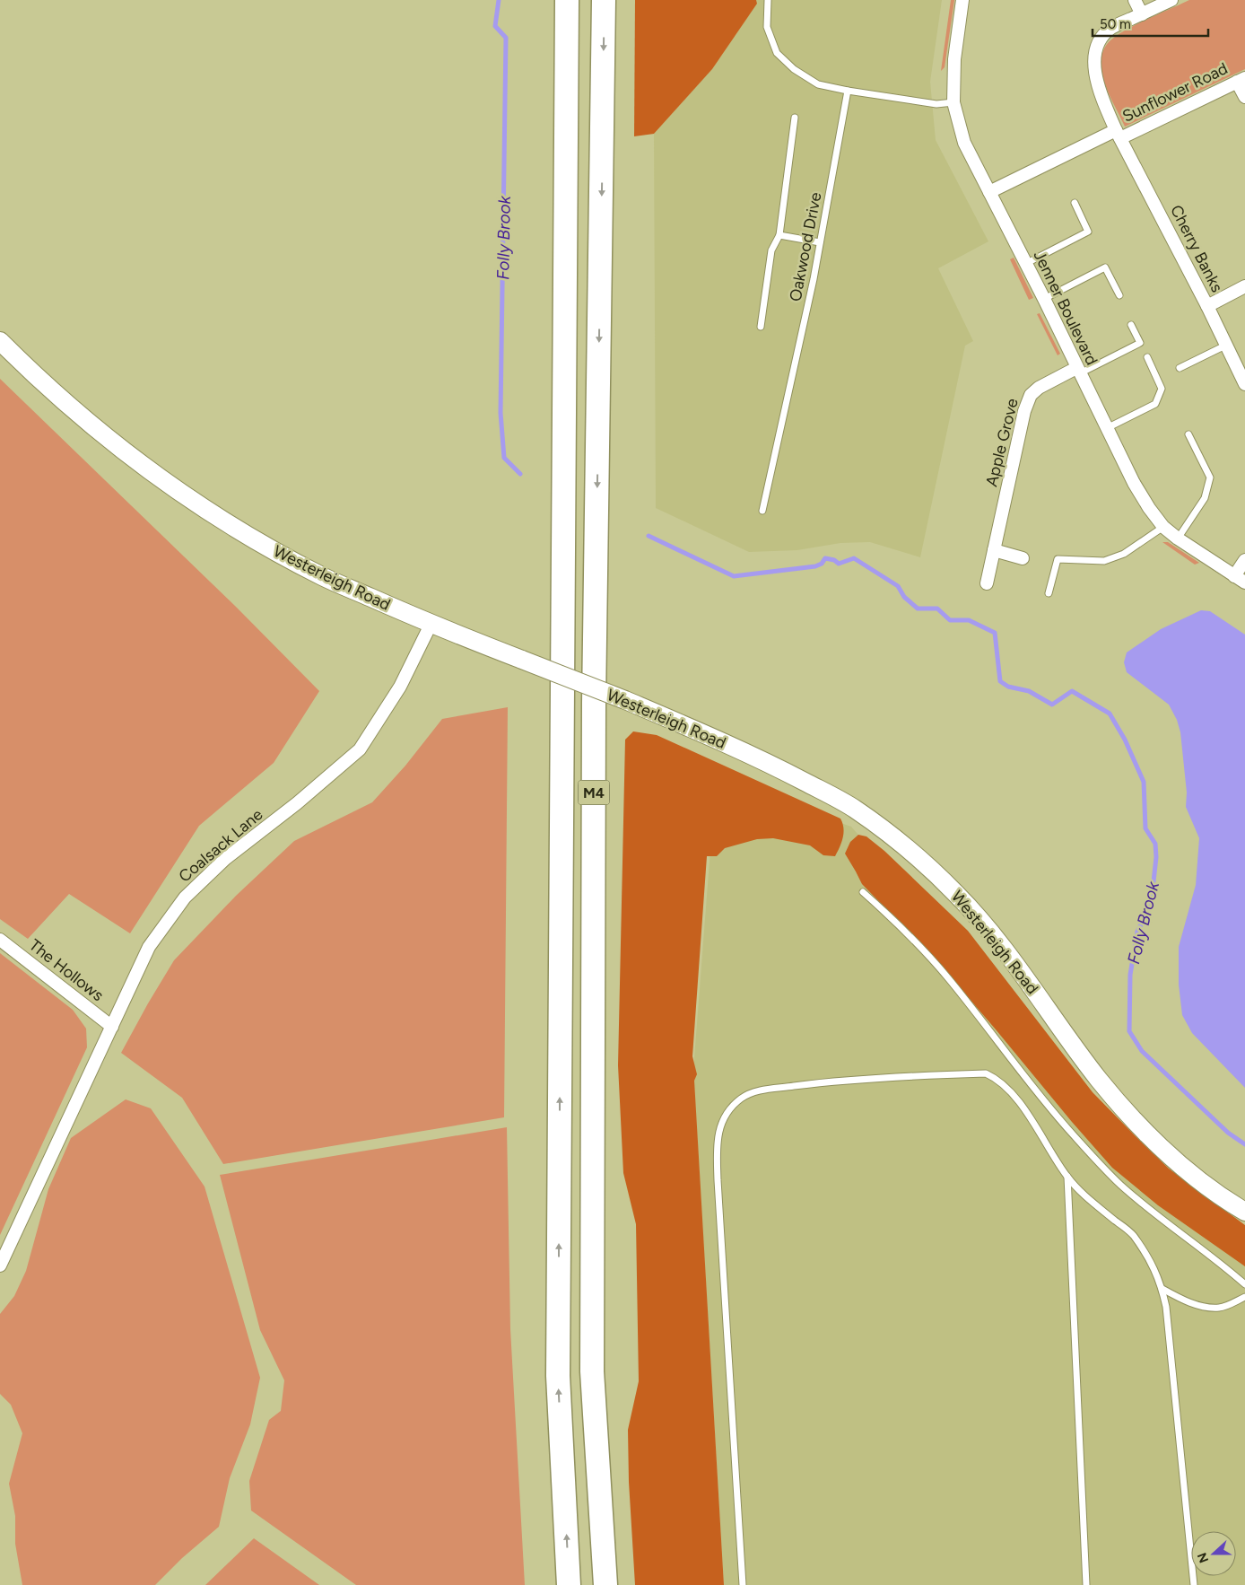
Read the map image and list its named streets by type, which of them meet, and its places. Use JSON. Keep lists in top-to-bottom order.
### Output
{
  "streets": {
    "highway": ["M4"],
    "street": [
      "Sunflower Road",
      "Cherry Banks",
      "Jenner Boulevard",
      "Apple Grove",
      "Westerleigh Road",
      "Coalsack Lane",
      "The Hollows"
    ],
    "lane": ["Oakwood Drive"]
  },
  "crossings": [
    ["Sunflower Road", "Cherry Banks"],
    ["Jenner Boulevard", "Apple Grove"],
    ["Westerleigh Road", "Coalsack Lane"],
    ["Coalsack Lane", "The Hollows"]
  ],
  "water": ["Folly Brook"],
  "scale_bar": "50 m",
  "north": "left"
}
